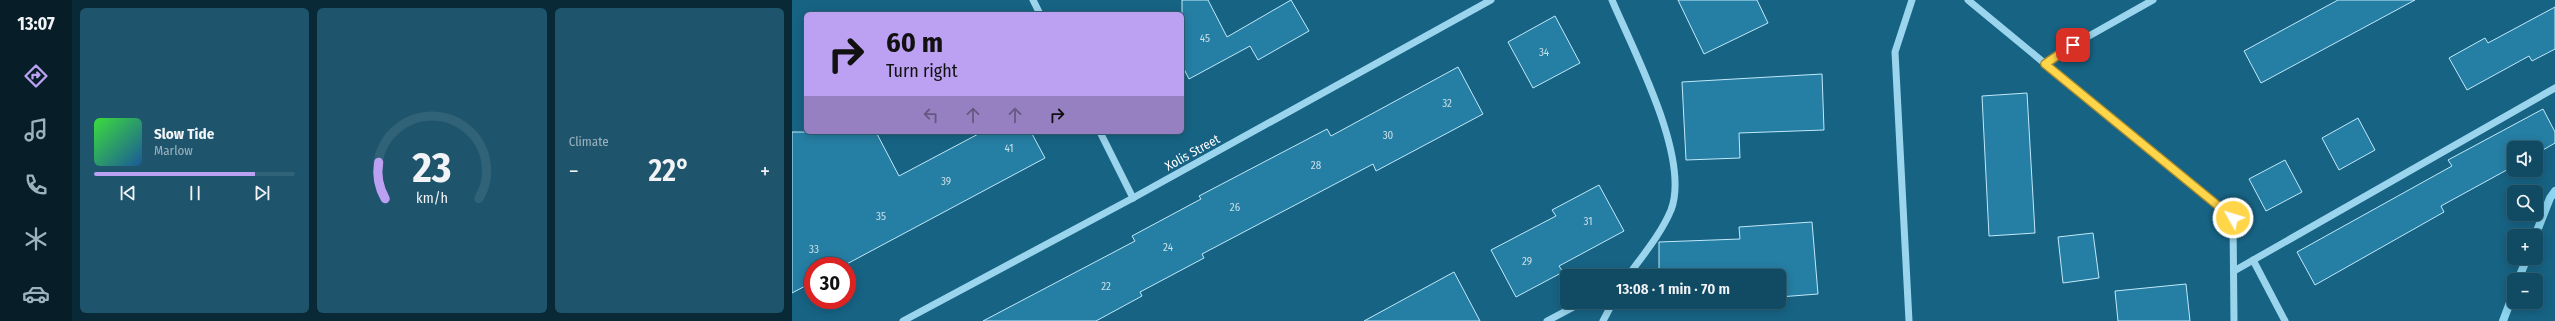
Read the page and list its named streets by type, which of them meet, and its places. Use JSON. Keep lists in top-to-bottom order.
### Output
{
  "streets": {
    "street": ["Xolis Street"]
  },
  "house_numbers": [
    "45",
    "34",
    "32",
    "30",
    "41",
    "28",
    "39",
    "26",
    "35",
    "31",
    "24",
    "33",
    "29",
    "22"
  ],
  "page": {
    "tabs": "13:07",
    "tile": "Climate",
    "turn": ["60 m", "Turn right"],
    "song": ["Slow Tide", "Marlow"],
    "map_buttons": ["+", "−"],
    "heat": ["−", "22°", "+"],
    "limit": "30",
    "trip": "13:08 · 1 min · 70 m",
    "gauge": ["23", "km/h"]
  }
}
